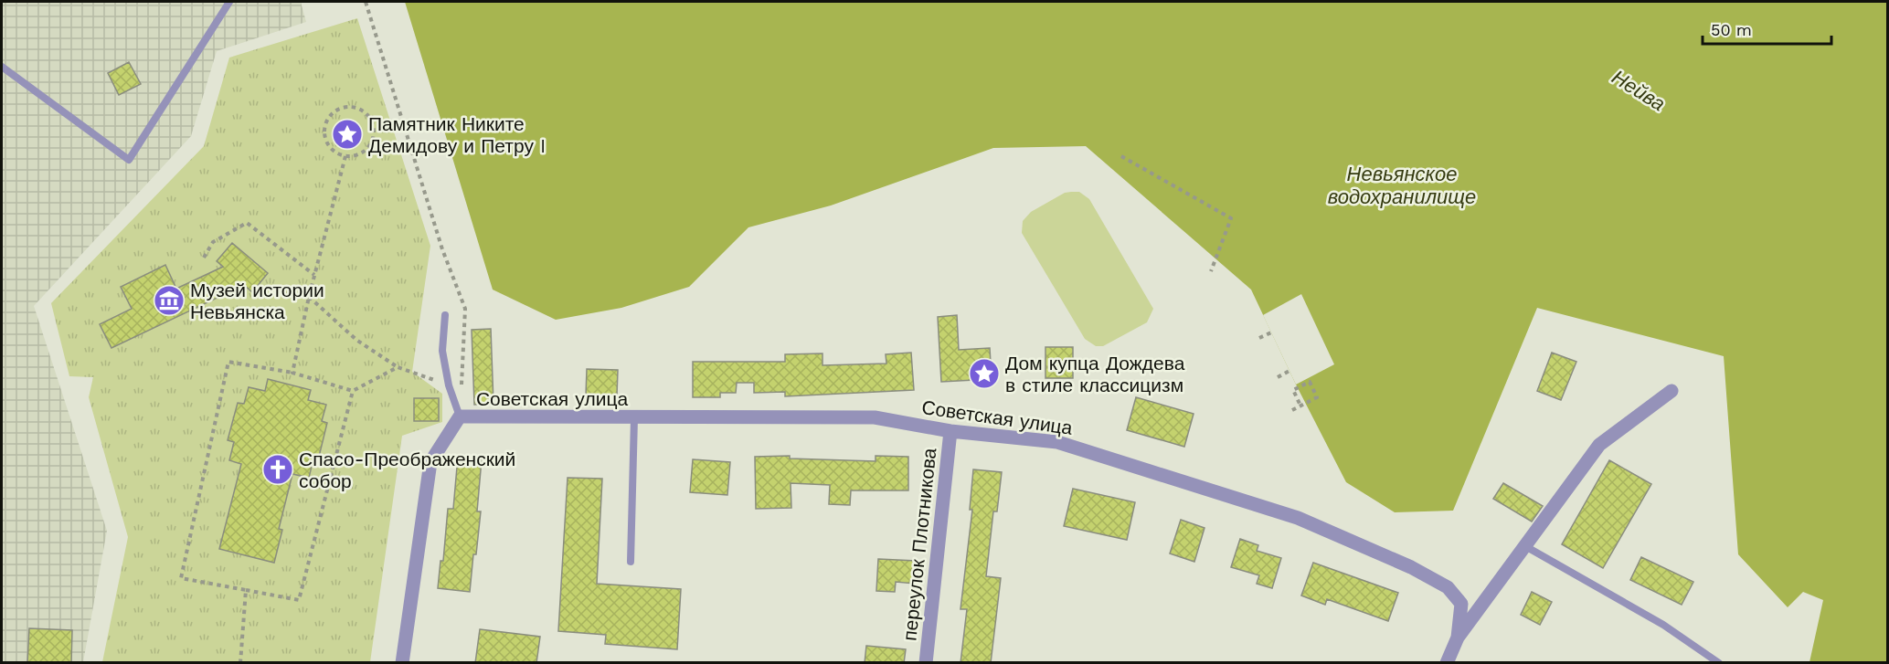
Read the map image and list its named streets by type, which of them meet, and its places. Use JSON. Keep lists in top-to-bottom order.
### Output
{
  "streets": {
    "street": ["Советская улица", "переулок Плотникова"]
  },
  "crossings": [
    ["Советская улица", "переулок Плотникова"]
  ],
  "water": ["Нейва", "Невьянское водохранилище"],
  "places": {
    "place": ["Памятник Никите Демидову и Петру I", "Дом купца Дождева в стиле классицизм"],
    "museum": ["Музей истории Невьянска"],
    "church": ["Спасо-Преображенский собор"]
  },
  "scale_bar": "50 m"
}
